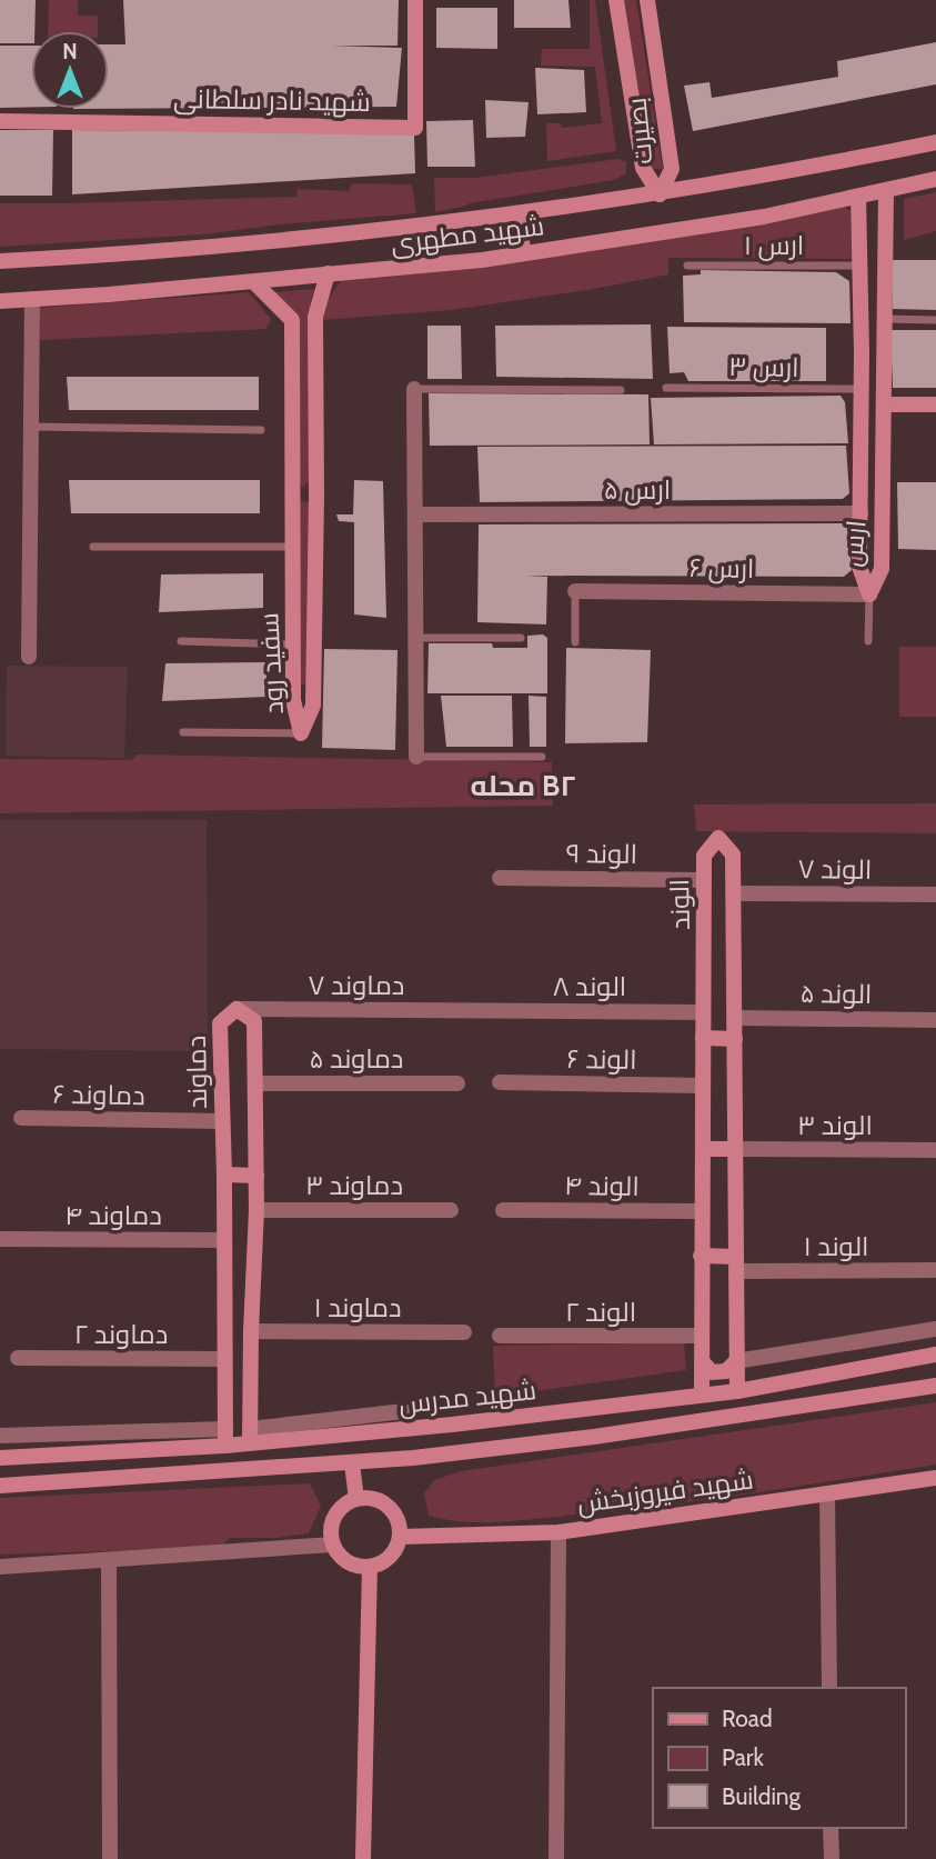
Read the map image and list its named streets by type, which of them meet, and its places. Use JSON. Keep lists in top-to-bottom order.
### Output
{
  "streets": {
    "street": [
      "شهید نادر سلطانی",
      "بصیرت",
      "شهید مطهری",
      "ارس ۵",
      "ارس",
      "ارس ۶",
      "سفید رود",
      "الوند ۹",
      "الوند ۷",
      "الوند",
      "دماوند ۷",
      "الوند ۸",
      "الوند ۵",
      "دماوند ۵",
      "الوند ۶",
      "دماوند",
      "دماوند ۶",
      "الوند ۳",
      "دماوند ۳",
      "الوند ۴",
      "دماوند ۴",
      "الوند ۱",
      "دماوند ۱",
      "الوند ۲",
      "دماوند ۲",
      "شهید مدرس",
      "شهید فیروزبخش"
    ],
    "lane": ["ارس ۱", "ارس ۳"]
  },
  "crossings": [
    ["بصیرت", "شهید مطهری"],
    ["شهید مطهری", "ارس"],
    ["شهید مطهری", "سفید رود"],
    ["ارس ۱", "ارس"],
    ["ارس ۳", "ارس"],
    ["ارس ۵", "ارس"],
    ["ارس", "ارس ۶"],
    ["الوند ۹", "الوند"],
    ["الوند ۷", "الوند"],
    ["الوند", "الوند ۸"],
    ["الوند", "الوند ۵"],
    ["الوند", "الوند ۶"],
    ["الوند", "الوند ۳"],
    ["الوند", "الوند ۴"],
    ["الوند", "الوند ۱"],
    ["الوند", "الوند ۲"],
    ["الوند", "شهید مدرس"],
    ["دماوند ۷", "الوند ۸"],
    ["دماوند ۷", "دماوند"],
    ["دماوند ۵", "دماوند"],
    ["دماوند", "دماوند ۶"],
    ["دماوند", "دماوند ۳"],
    ["دماوند", "دماوند ۴"],
    ["دماوند", "دماوند ۱"],
    ["دماوند", "دماوند ۲"],
    ["دماوند", "شهید مدرس"]
  ],
  "districts": ["محله B۲"],
  "legend": ["Road", "Park", "Building"],
  "north": "top"
}
